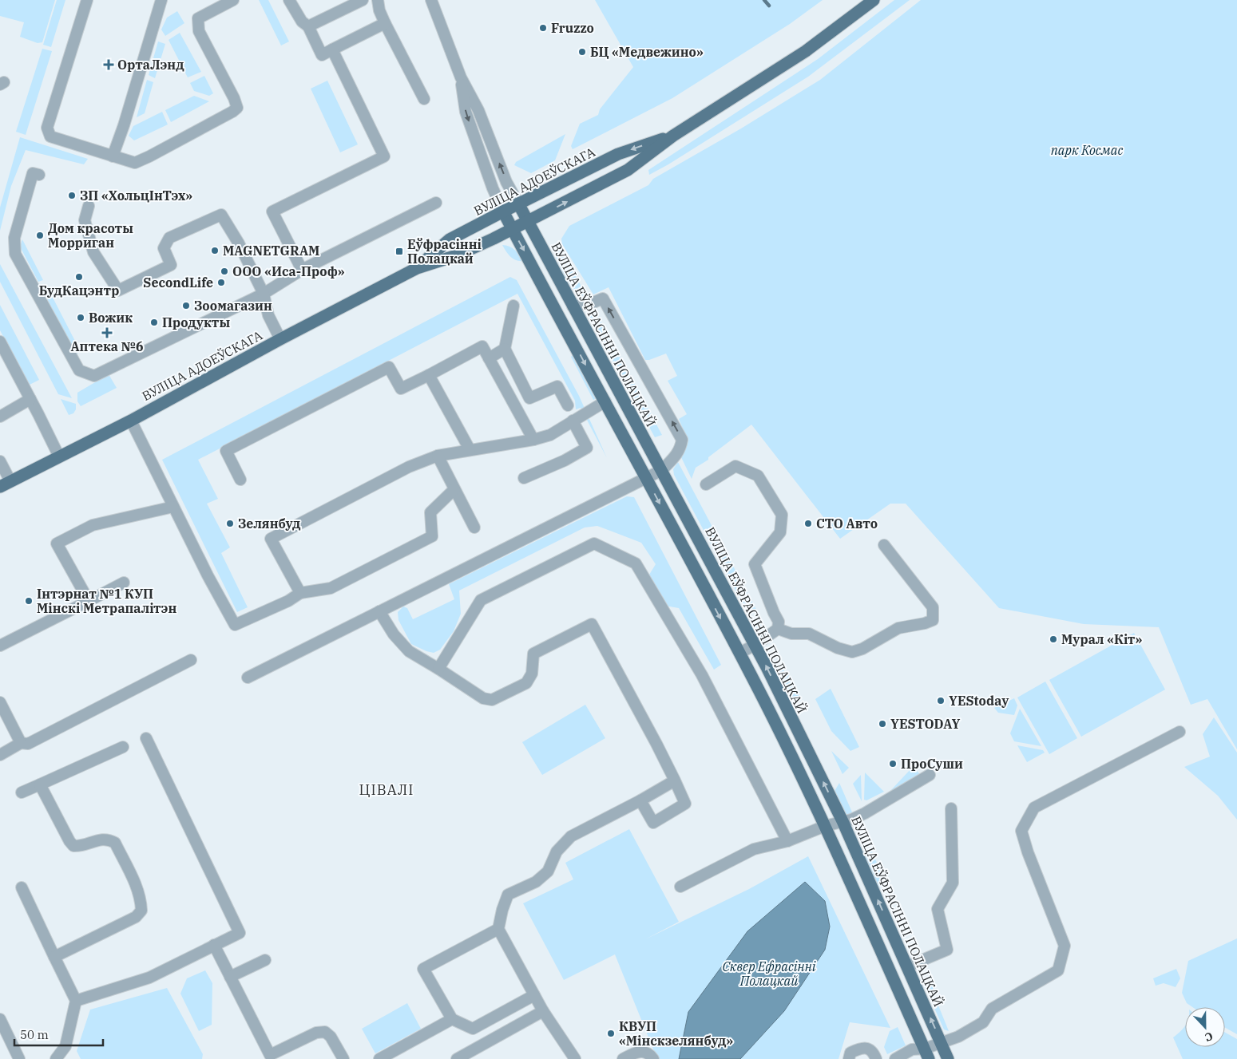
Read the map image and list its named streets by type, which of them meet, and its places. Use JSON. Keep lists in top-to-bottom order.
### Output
{
  "streets": {
    "main road": ["ВУЛІЦА АДОЕЎСКАГА", "ВУЛІЦА ЕЎФРАСІННІ ПОЛАЦКАЙ"]
  },
  "crossings": [
    ["ВУЛІЦА АДОЕЎСКАГА", "ВУЛІЦА ЕЎФРАСІННІ ПОЛАЦКАЙ"]
  ],
  "districts": ["ЦІВАЛІ"],
  "parks": ["парк Космас", "Сквер Ефрасінні Полацкай"],
  "places": {
    "other": [
      "Fruzzo",
      "БЦ «Медвежино»",
      "ЗП «ХольцIнТэх»",
      "Дом красоты Морриган",
      "MAGNETGRAM",
      "ООО «Иса-Проф»",
      "БудКацэнтр",
      "SecondLife",
      "Зоомагазин",
      "Вожик",
      "Продукты",
      "Зелянбуд",
      "СТО Авто",
      "Інтэрнат №1 КУП Мінскі Метрапалітэн",
      "Мурал «Кіт»",
      "YEStoday",
      "YESTODAY",
      "ПроСуши",
      "КВУП «Мінскзелянбуд»"
    ],
    "health": ["ОртаЛэнд", "Аптека №6"],
    "transit": ["Еўфрасінні Полацкай"]
  },
  "scale_bar": "50 m",
  "north": "bottom"
}
